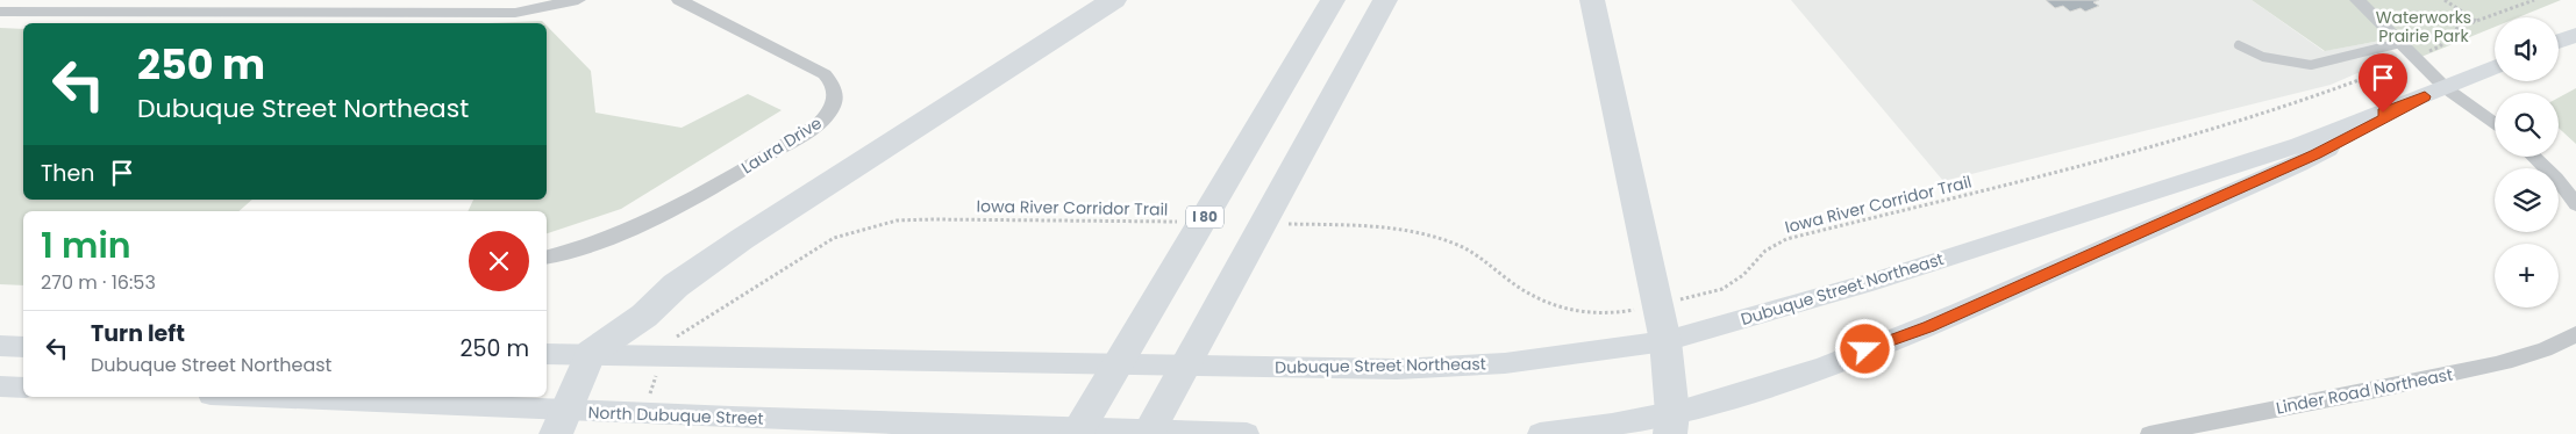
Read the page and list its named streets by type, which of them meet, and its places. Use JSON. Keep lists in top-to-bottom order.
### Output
{
  "streets": {
    "highway": ["I 80"],
    "main road": ["Dubuque Street Northeast", "North Dubuque Street"],
    "street": ["Laura Drive", "Linder Road Northeast"],
    "path": ["Iowa River Corridor Trail"]
  },
  "crossings": [
    ["Iowa River Corridor Trail", "Dubuque Street Northeast"],
    ["Iowa River Corridor Trail", "North Dubuque Street"]
  ],
  "parks": ["Waterworks Prairie Park"],
  "page": {
    "map_buttons": "+",
    "turn": ["250 m", "Dubuque Street Northeast"],
    "then": "Then",
    "heading": ["1 min", "270 m · 16:53"],
    "list": [
      {
        "name": "Turn left",
        "note": "Dubuque Street Northeast",
        "value": "250 m"
      }
    ]
  }
}
